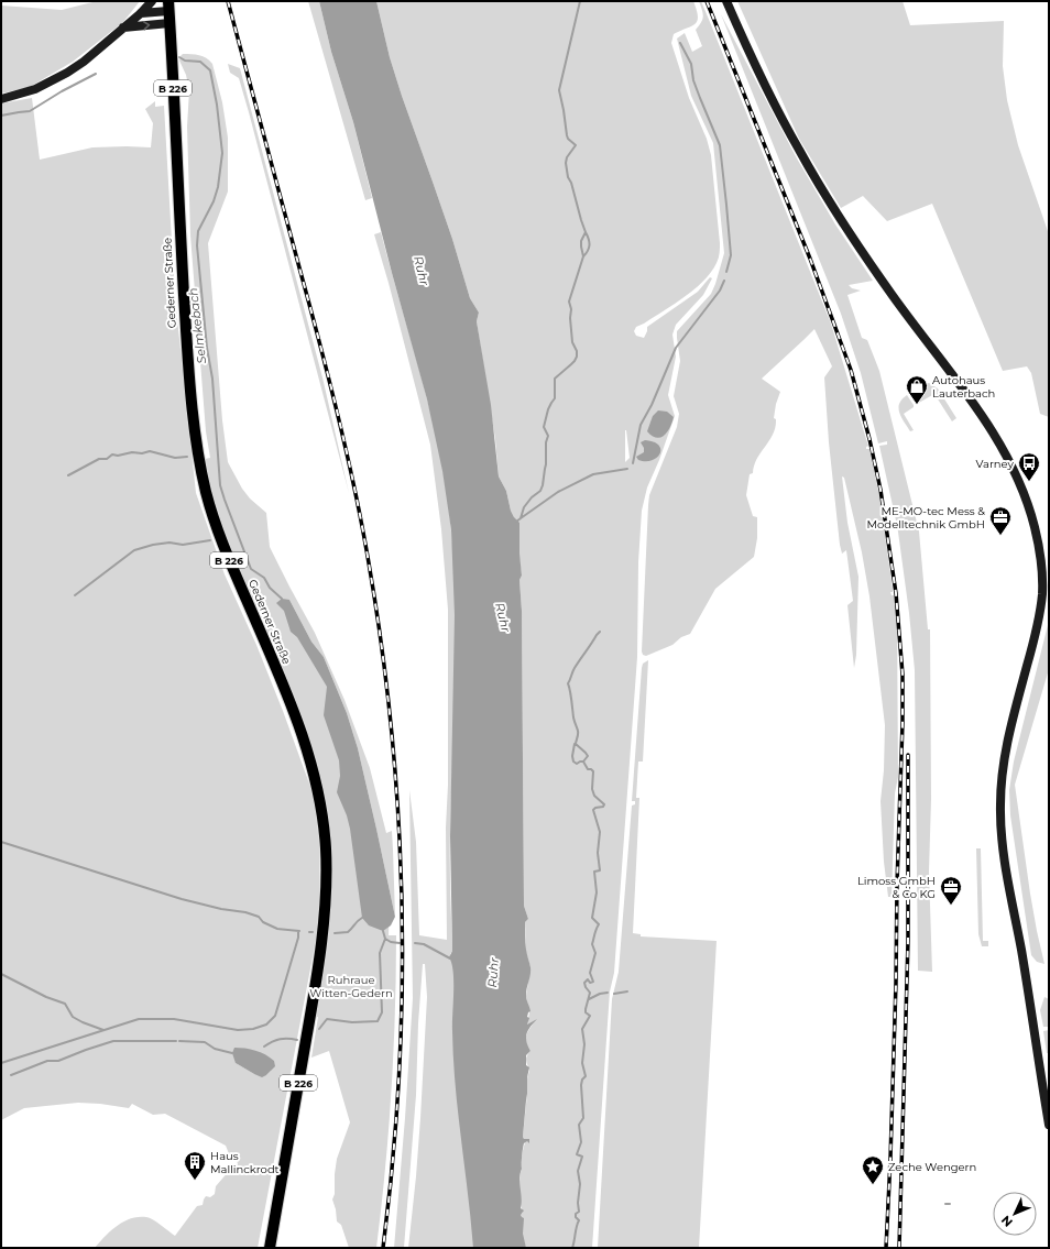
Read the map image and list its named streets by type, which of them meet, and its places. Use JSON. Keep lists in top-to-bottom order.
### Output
{
  "streets": {
    "main road": ["B 226", "Gederner Straße"]
  },
  "water": ["Ruhr", "Selmkebach"],
  "parks": ["Ruhraue Witten-Gedern"],
  "places": {
    "shop": ["Autohaus Lauterbach"],
    "bus stop": ["Varney"],
    "office": ["ME-MO-tec Mess & Modelltechnik GmbH", "Limoss GmbH & Co KG"],
    "building": ["Haus Mallinckrodt"],
    "place": ["Zeche Wengern"]
  },
  "north": "bottom left"
}
